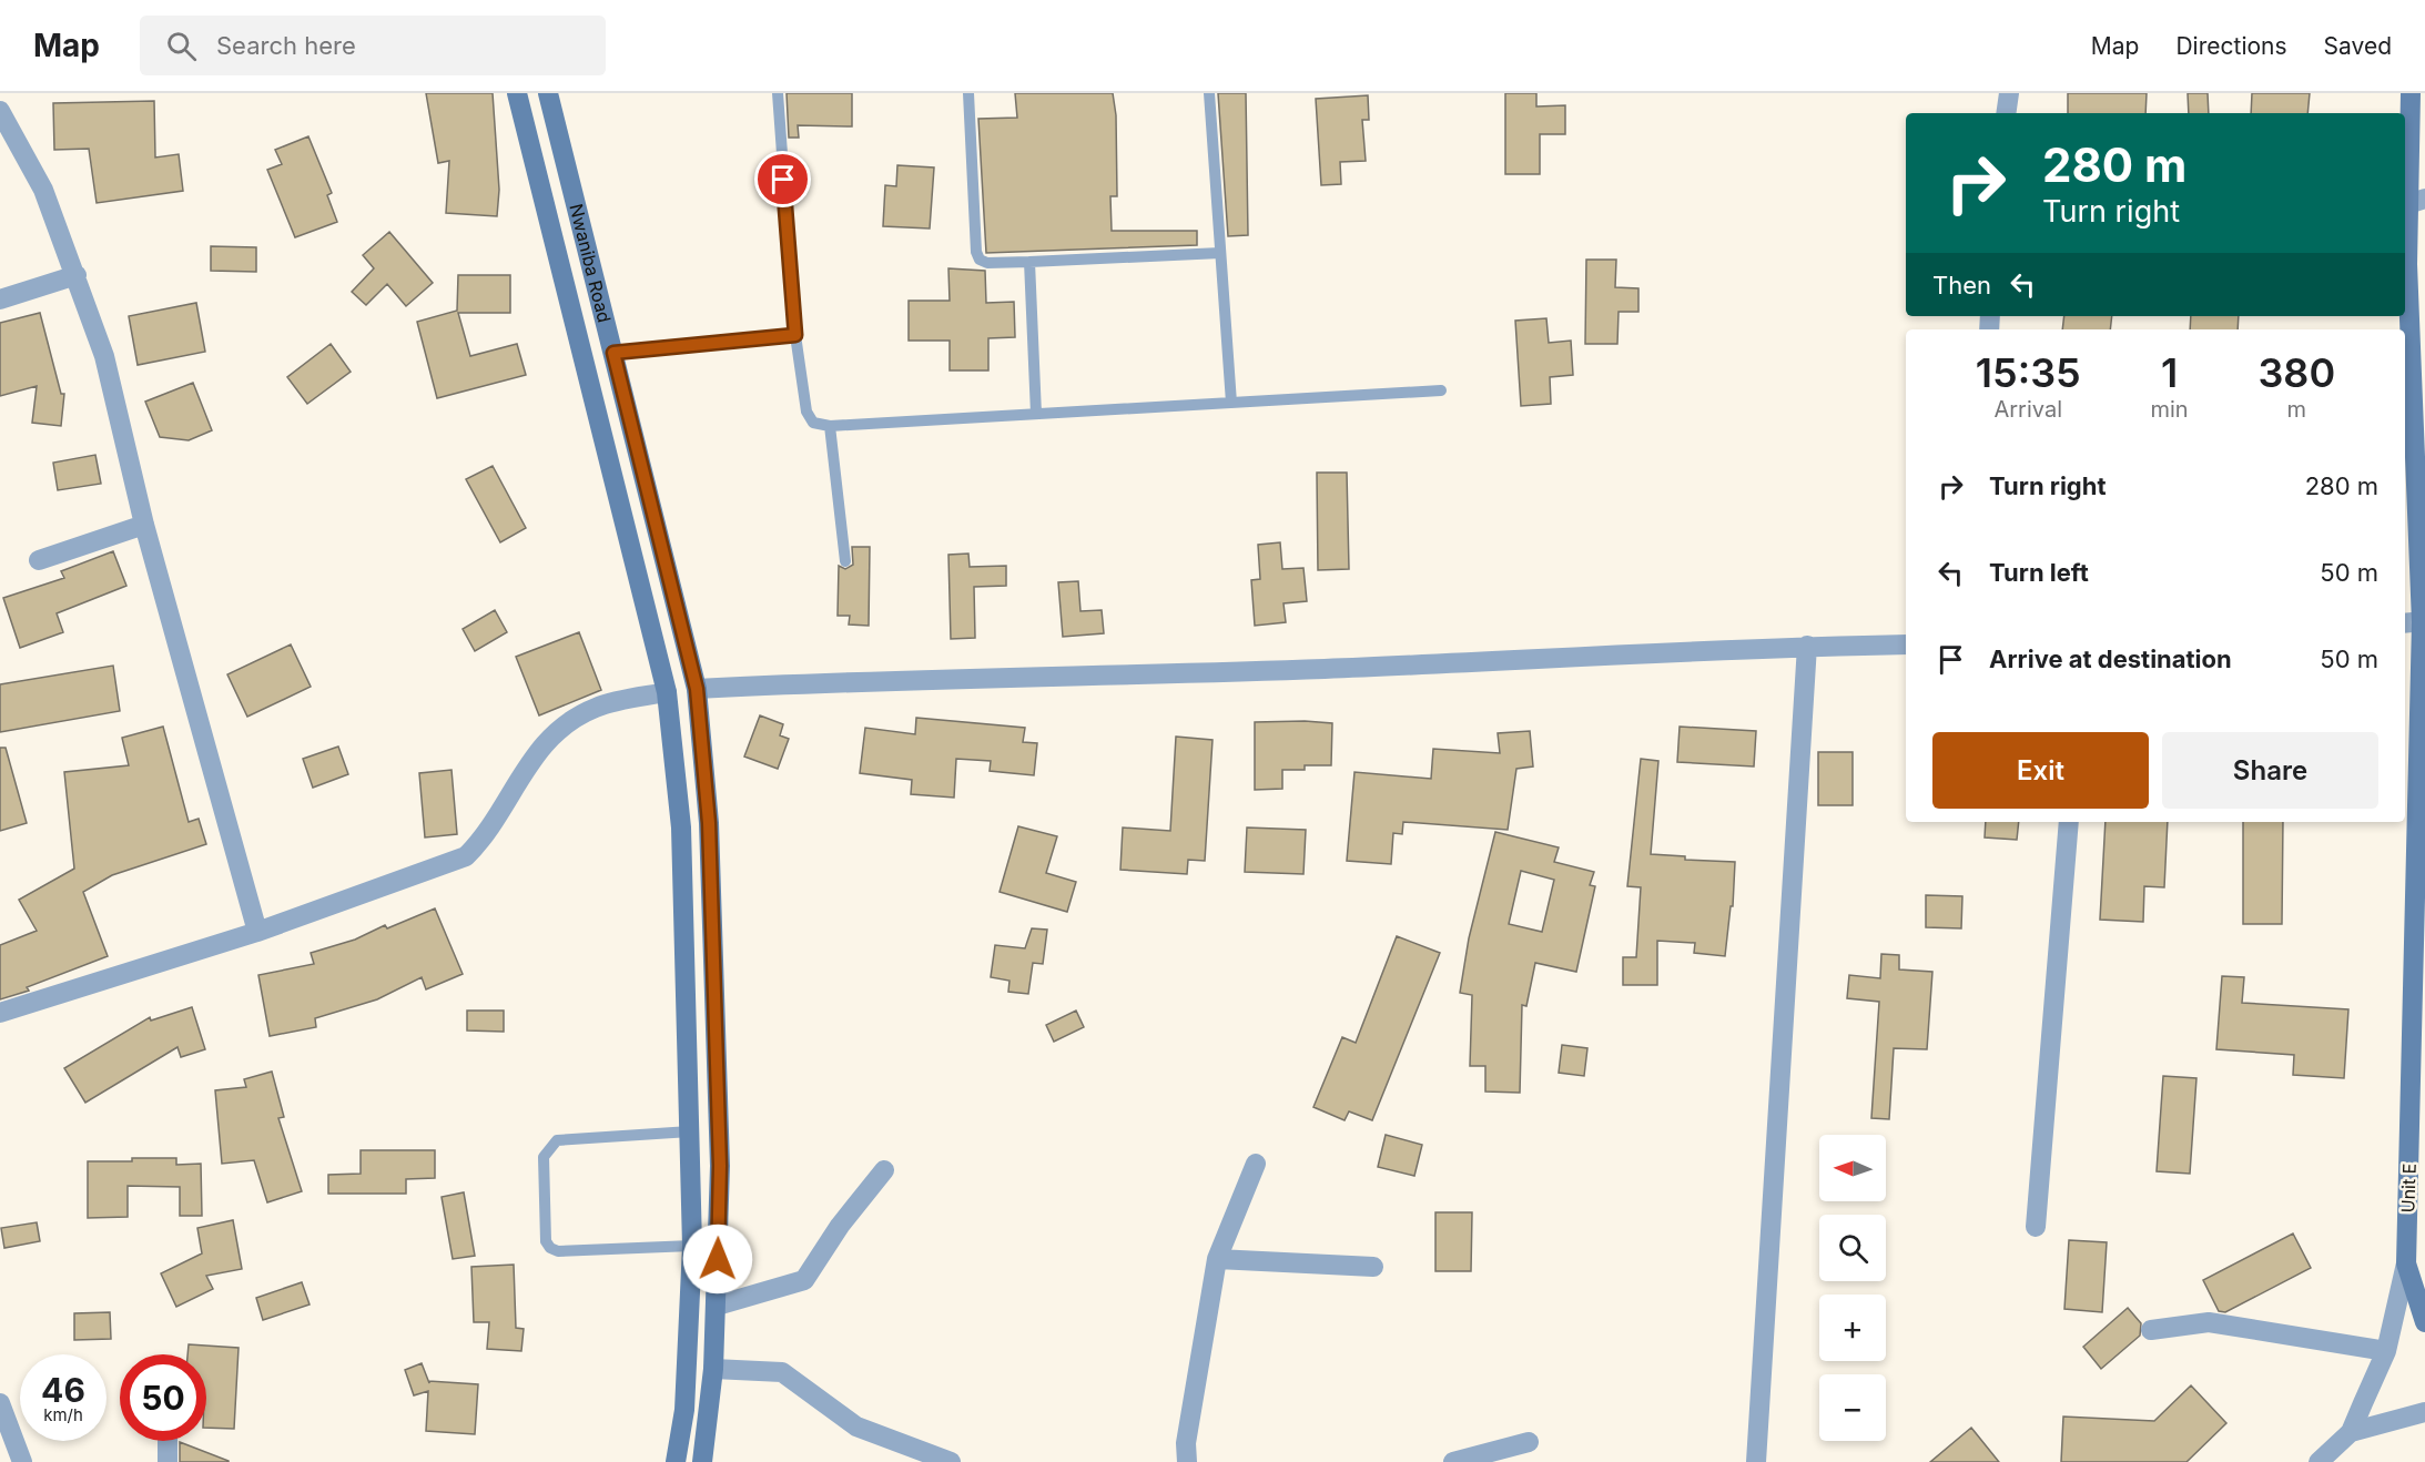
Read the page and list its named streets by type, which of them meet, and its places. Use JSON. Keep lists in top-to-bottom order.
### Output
{
  "streets": {
    "main road": ["Nwaniba Road", "Unit E"]
  },
  "north": "left",
  "page": {
    "header": "Map",
    "search": "Search here",
    "nav": ["Map", "Directions", "Saved"],
    "turn": ["280 m", "Turn right"],
    "then": "Then",
    "eta": [
      "15:35",
      "Arrival",
      "1",
      "min",
      "380",
      "m"
    ],
    "list": [
      {
        "name": "Turn right",
        "value": "280 m"
      },
      {
        "name": "Turn left",
        "value": "50 m"
      },
      {
        "name": "Arrive at destination",
        "value": "50 m"
      }
    ],
    "buttons": ["Exit", "Share"],
    "map_buttons": ["+", "−"],
    "speed": "46 km/h",
    "limit": "50"
  }
}
